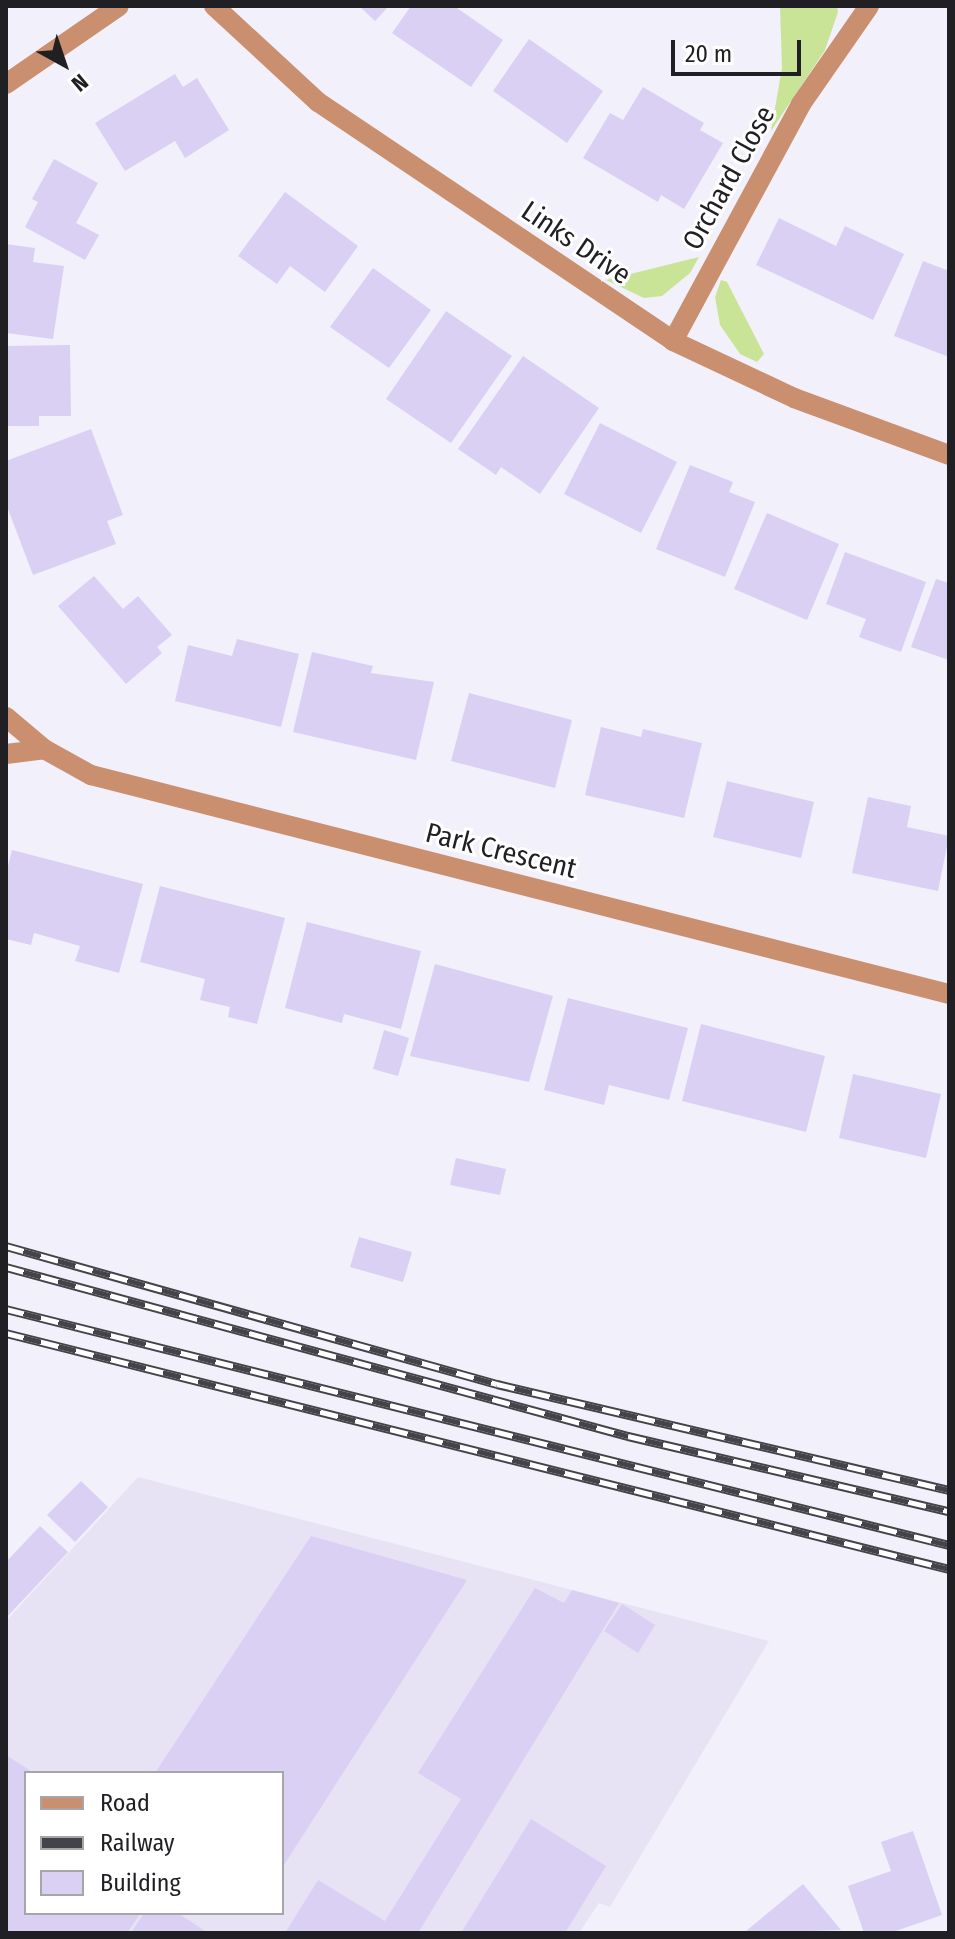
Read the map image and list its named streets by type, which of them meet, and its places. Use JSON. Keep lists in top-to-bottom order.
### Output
{
  "streets": {
    "street": ["Orchard Close", "Links Drive", "Park Crescent"]
  },
  "crossings": [
    ["Orchard Close", "Links Drive"]
  ],
  "legend": ["Road", "Railway", "Building"],
  "scale_bar": "20 m",
  "north": "bottom right"
}
